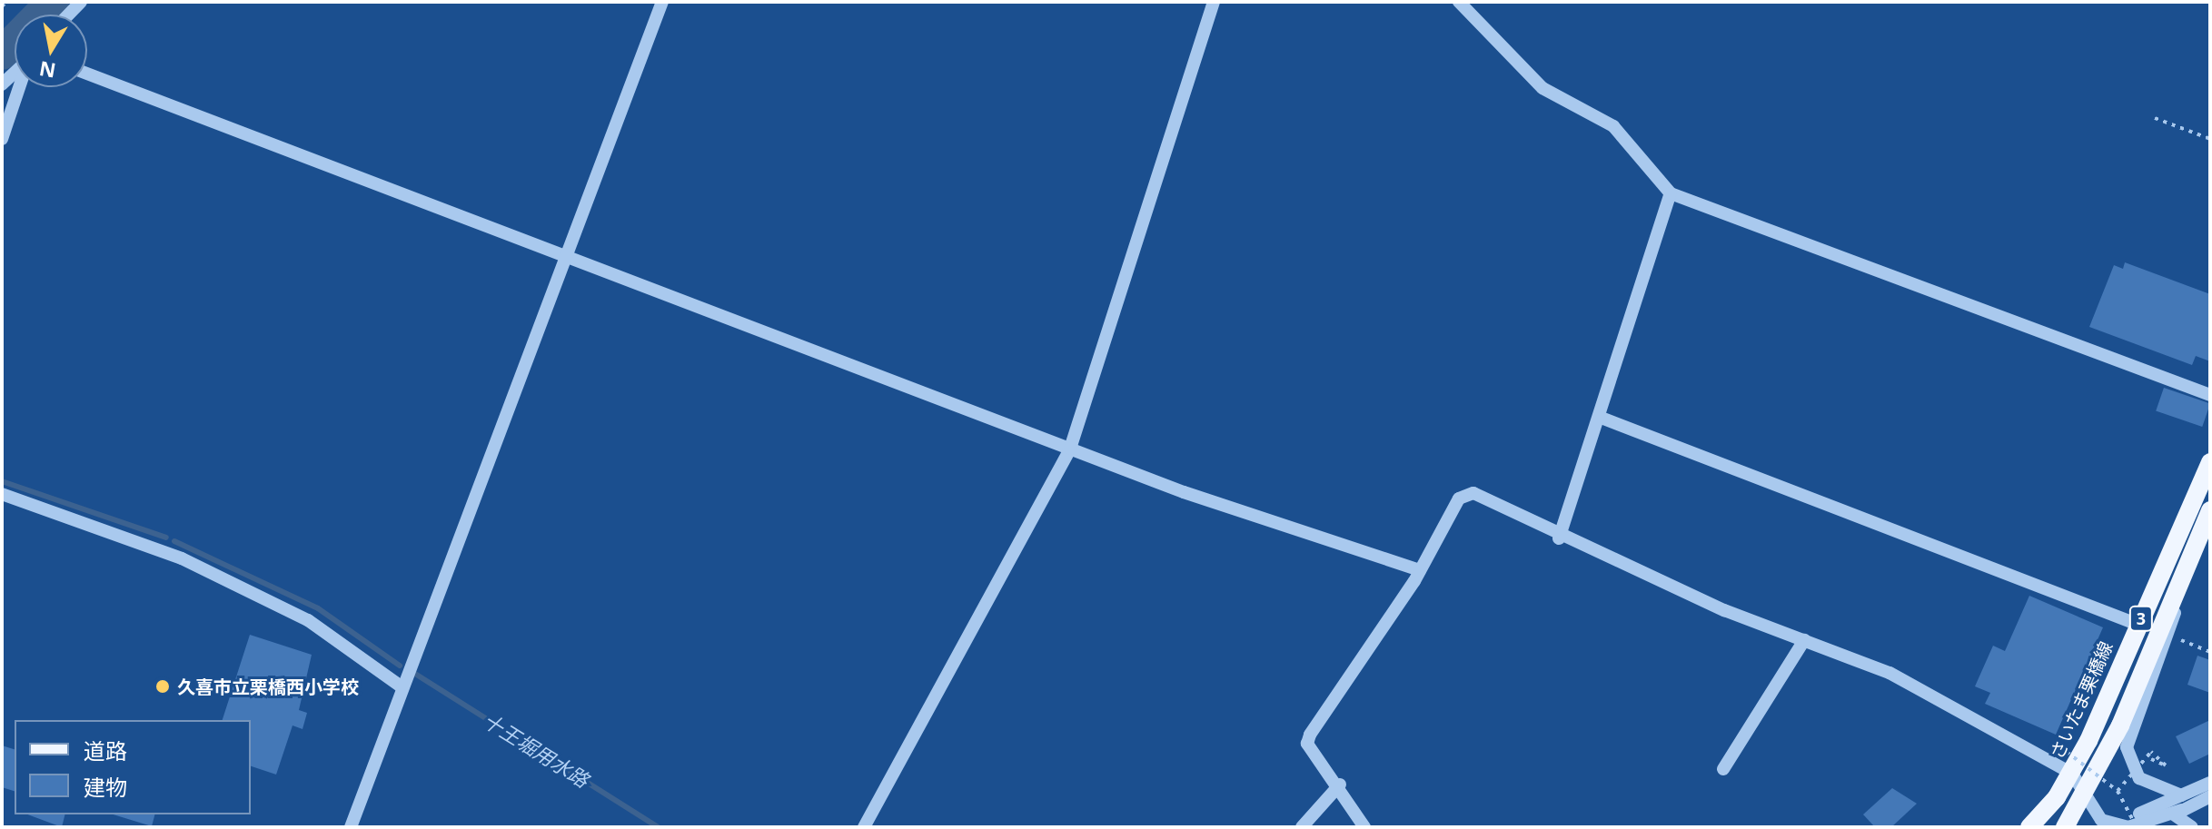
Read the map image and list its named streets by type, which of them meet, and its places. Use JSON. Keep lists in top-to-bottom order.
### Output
{
  "streets": {
    "main road": ["3", "さいたま栗橋線"]
  },
  "water": ["十王堀用水路"],
  "places": ["久喜市立栗橋西小学校"],
  "legend": ["道路", "建物"],
  "north": "bottom"
}
